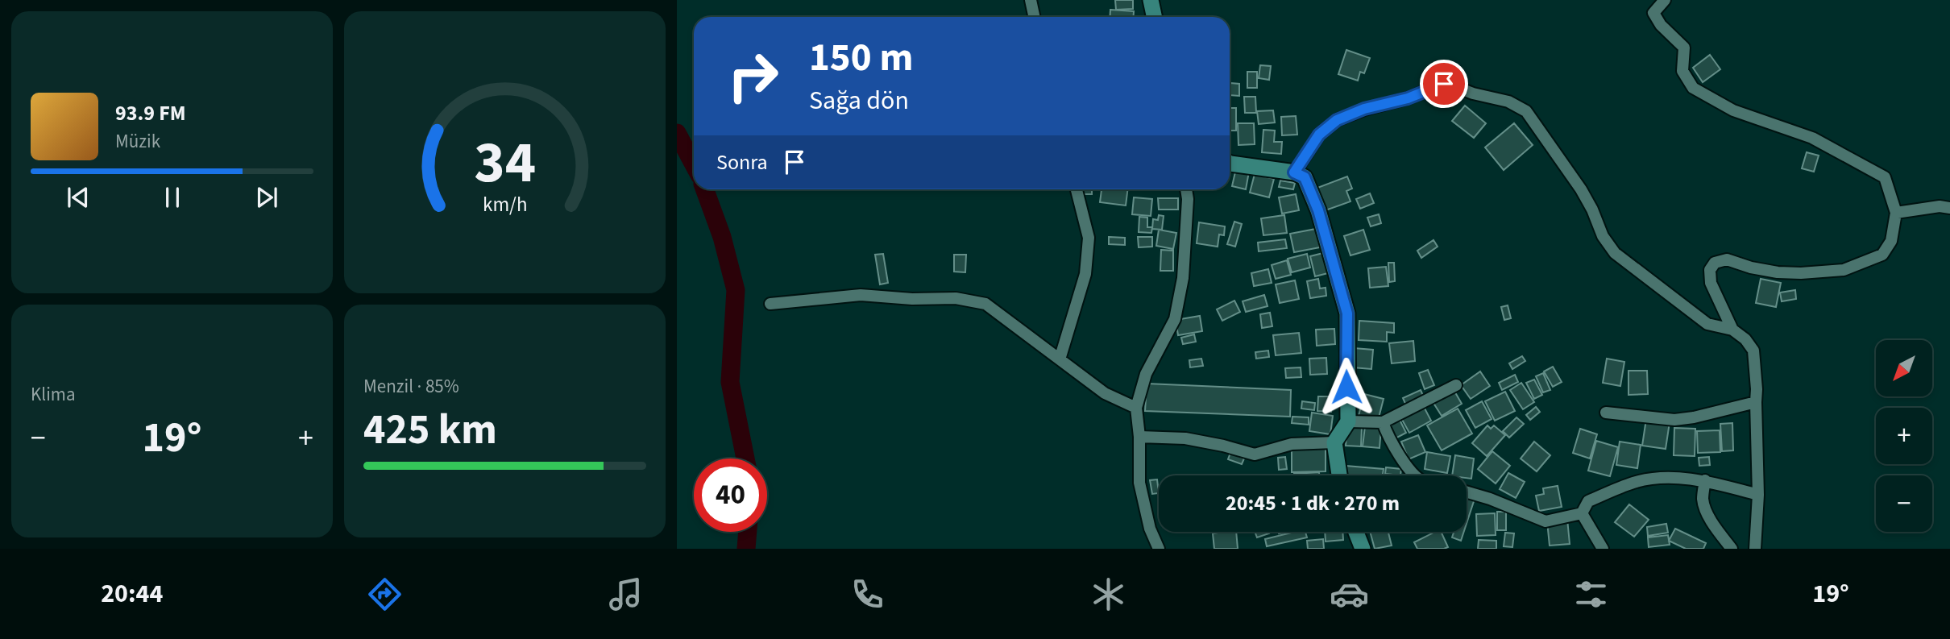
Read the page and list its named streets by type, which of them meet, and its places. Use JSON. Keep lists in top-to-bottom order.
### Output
{
  "north": "bottom left",
  "page": {
    "turn": ["150 m", "Sağa dön"],
    "song": ["93.9 FM", "Müzik"],
    "then": "Sonra",
    "tile": [
      "Klima",
      ["Menzil · 85%", "425 km"]
    ],
    "map_buttons": ["+", "−"],
    "heat": ["−", "19°", "+"],
    "limit": "40",
    "trip": "20:45 · 1 dk · 270 m",
    "tabs": ["20:44", "19°"],
    "gauge": ["34", "km/h"]
  }
}
